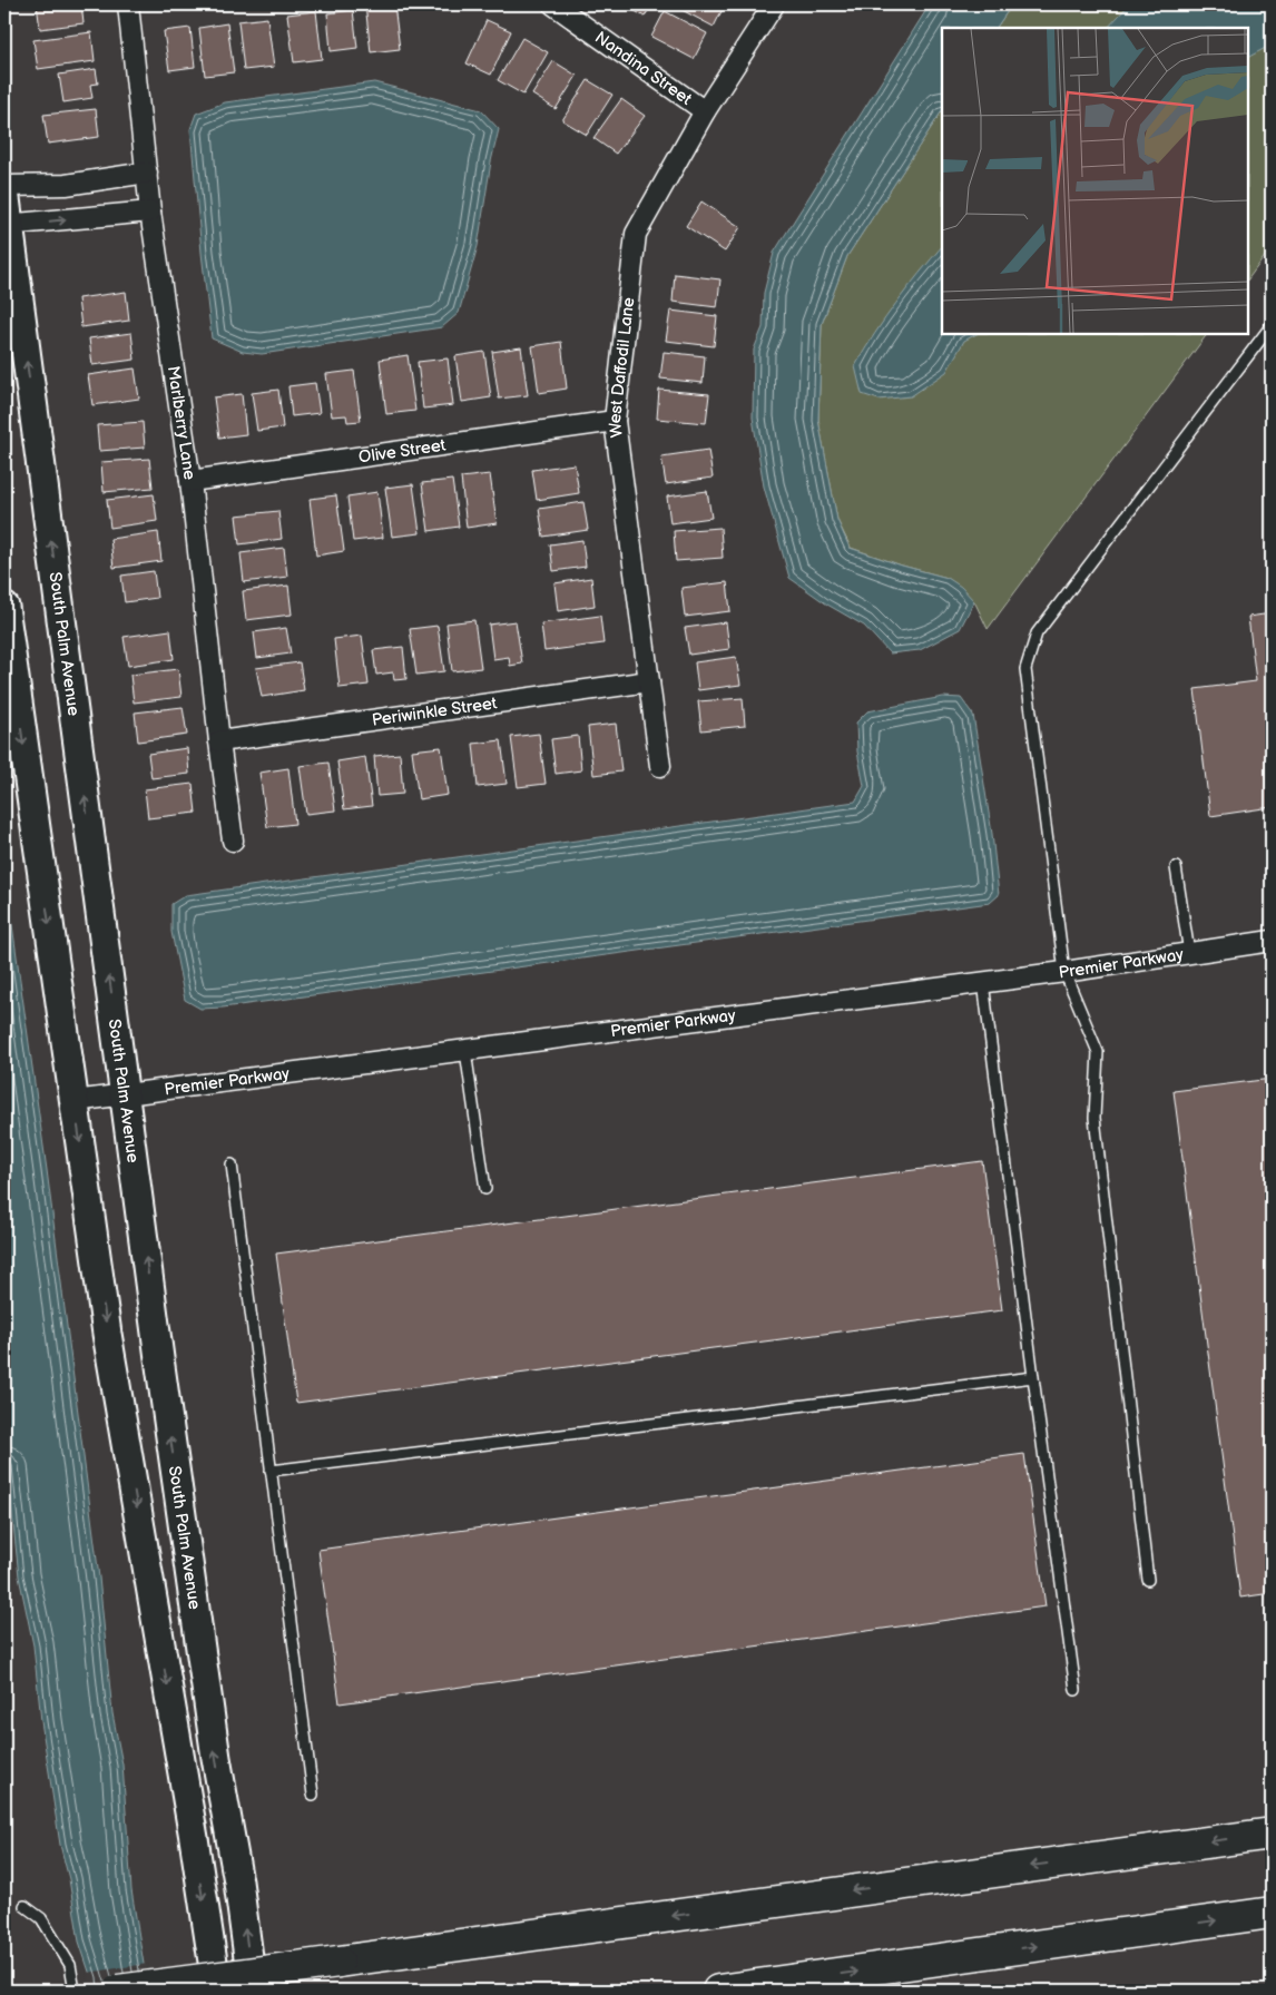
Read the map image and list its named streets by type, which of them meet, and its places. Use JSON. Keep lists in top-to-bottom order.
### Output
{
  "streets": {
    "main road": ["South Palm Avenue"],
    "street": [
      "Nandina Street",
      "West Daffodil Lane",
      "Marlberry Lane",
      "Olive Street",
      "Periwinkle Street",
      "Premier Parkway"
    ]
  },
  "crossings": [
    ["Nandina Street", "West Daffodil Lane"],
    ["West Daffodil Lane", "Olive Street"],
    ["West Daffodil Lane", "Periwinkle Street"],
    ["Marlberry Lane", "Olive Street"],
    ["Marlberry Lane", "Periwinkle Street"],
    ["South Palm Avenue", "Premier Parkway"]
  ]
}
